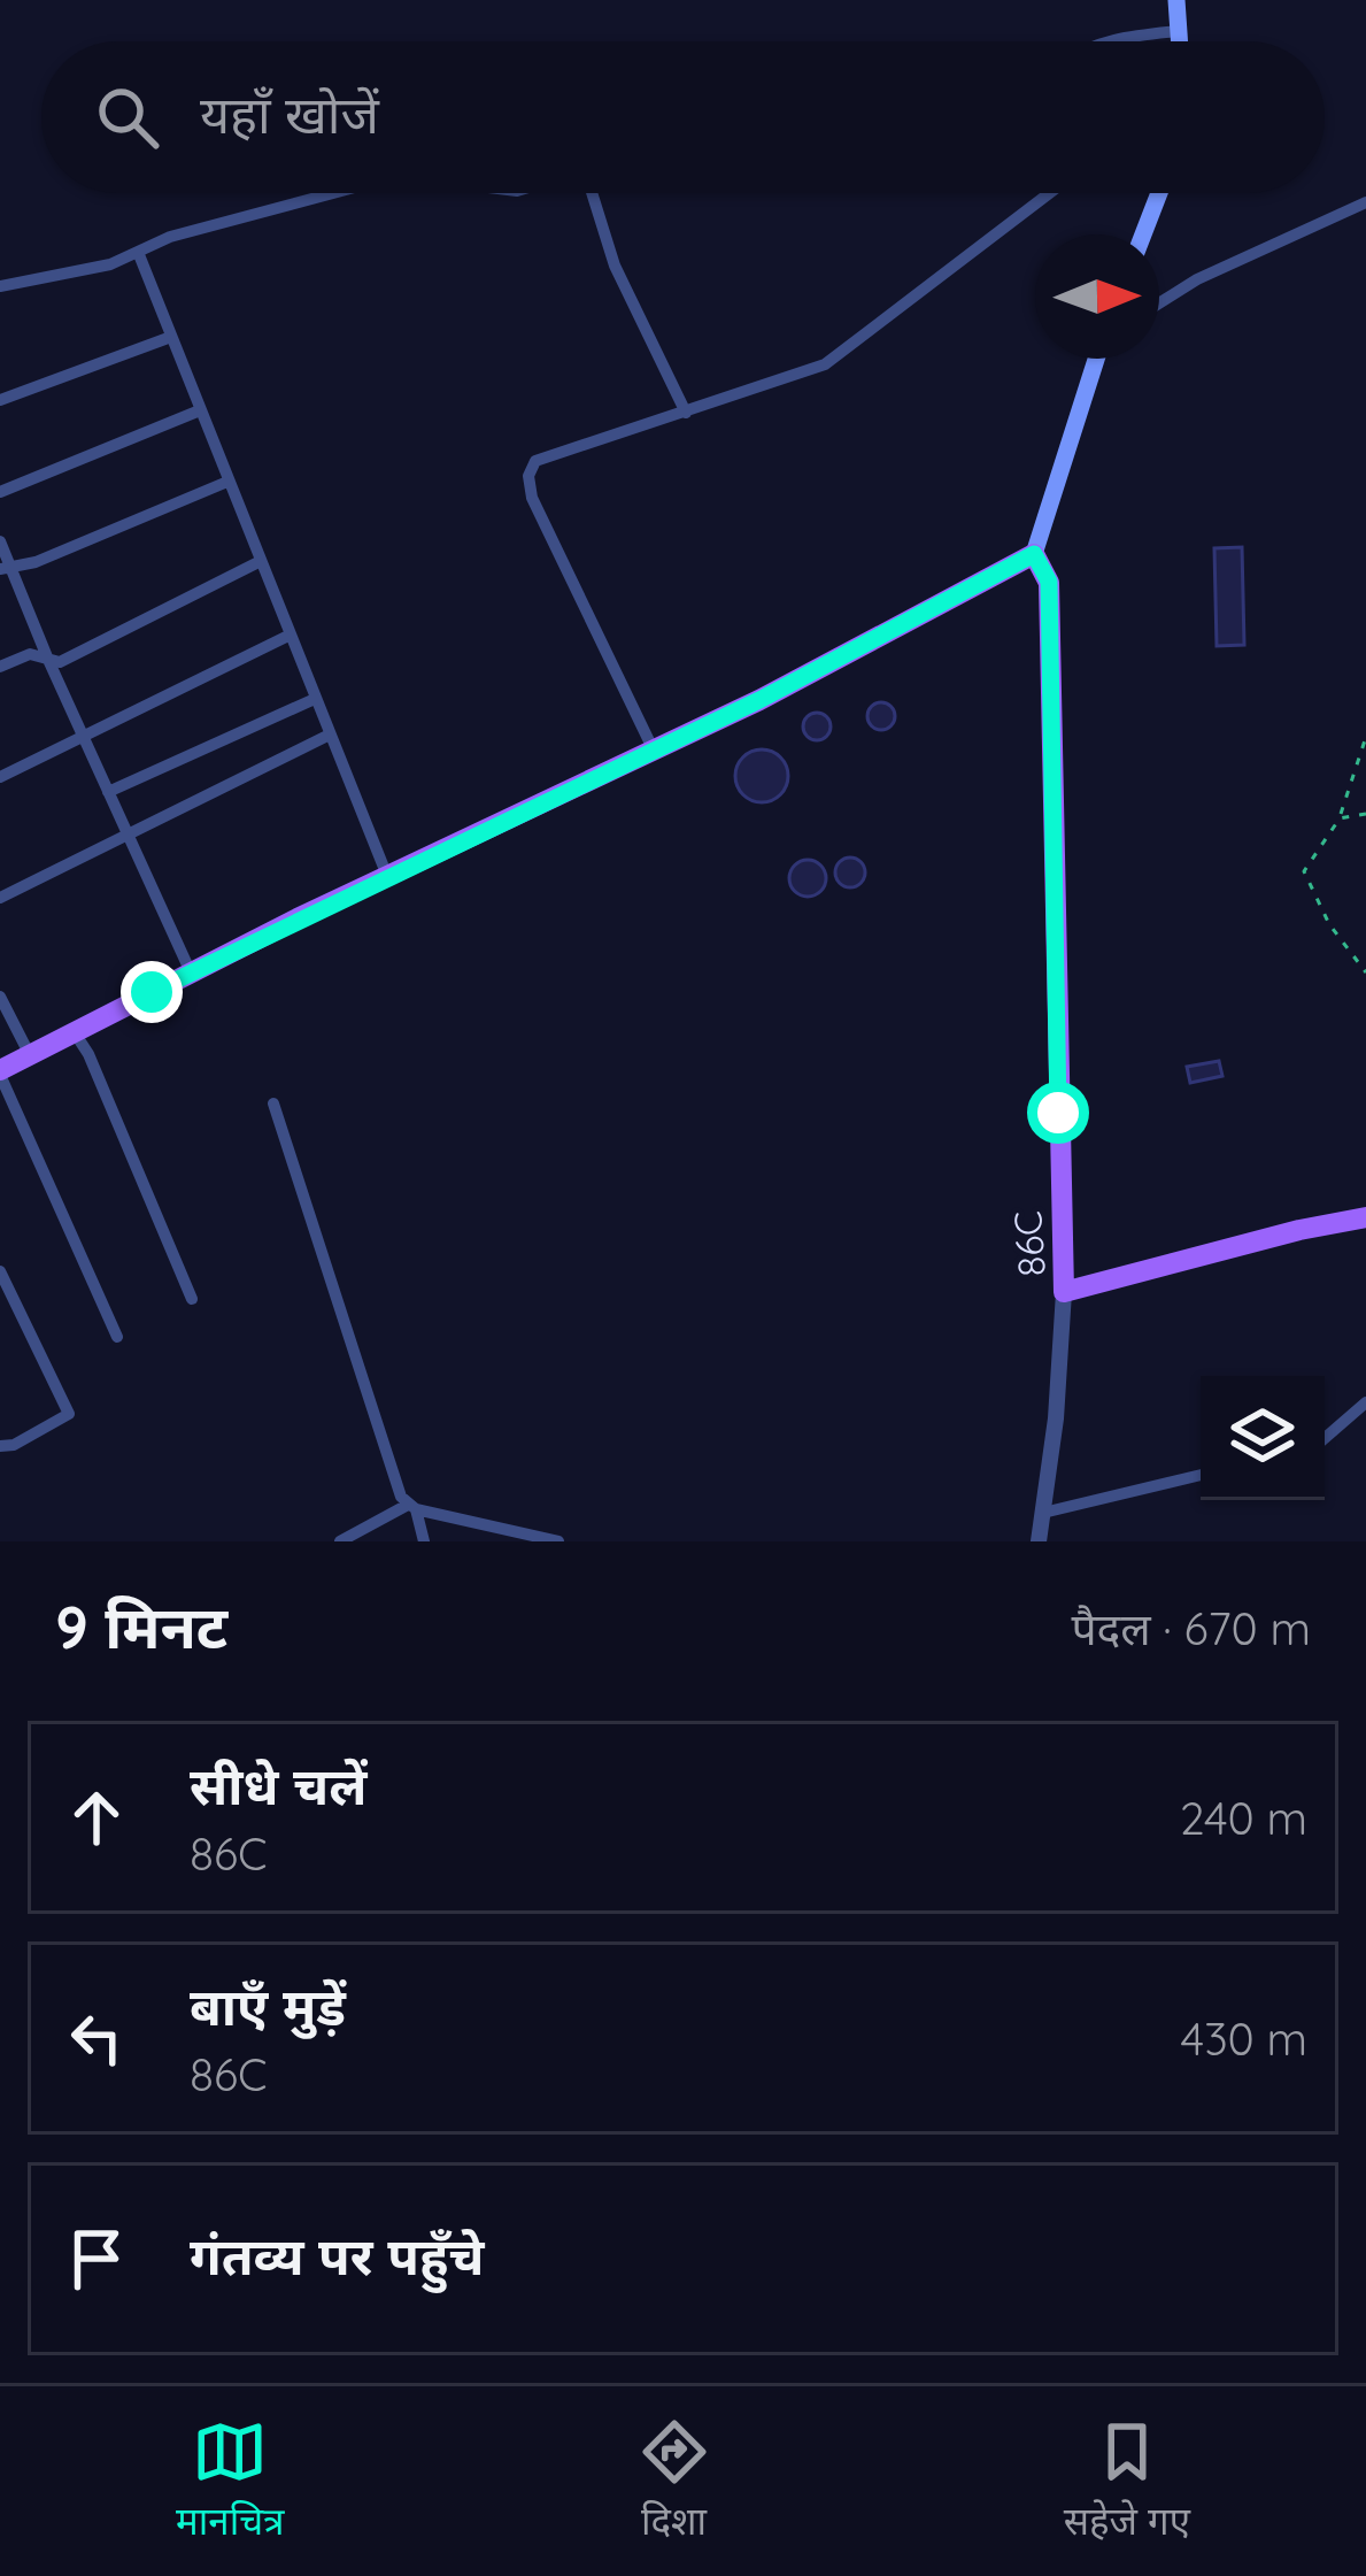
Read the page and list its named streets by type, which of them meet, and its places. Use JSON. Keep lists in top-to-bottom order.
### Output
{
  "streets": {
    "main road": ["86C"]
  },
  "north": "right",
  "page": {
    "search": "यहाँ खोजें",
    "heading": ["9 मिनट", "पैदल · 670 m"],
    "list": [
      ["सीधे चलें", "86C", "240 m"],
      ["बाएँ मुड़ें", "86C", "430 m"],
      "गंतव्य पर पहुँचे"
    ],
    "nav": ["मानचित्र", "दिशा", "सहेजे गए"]
  }
}
